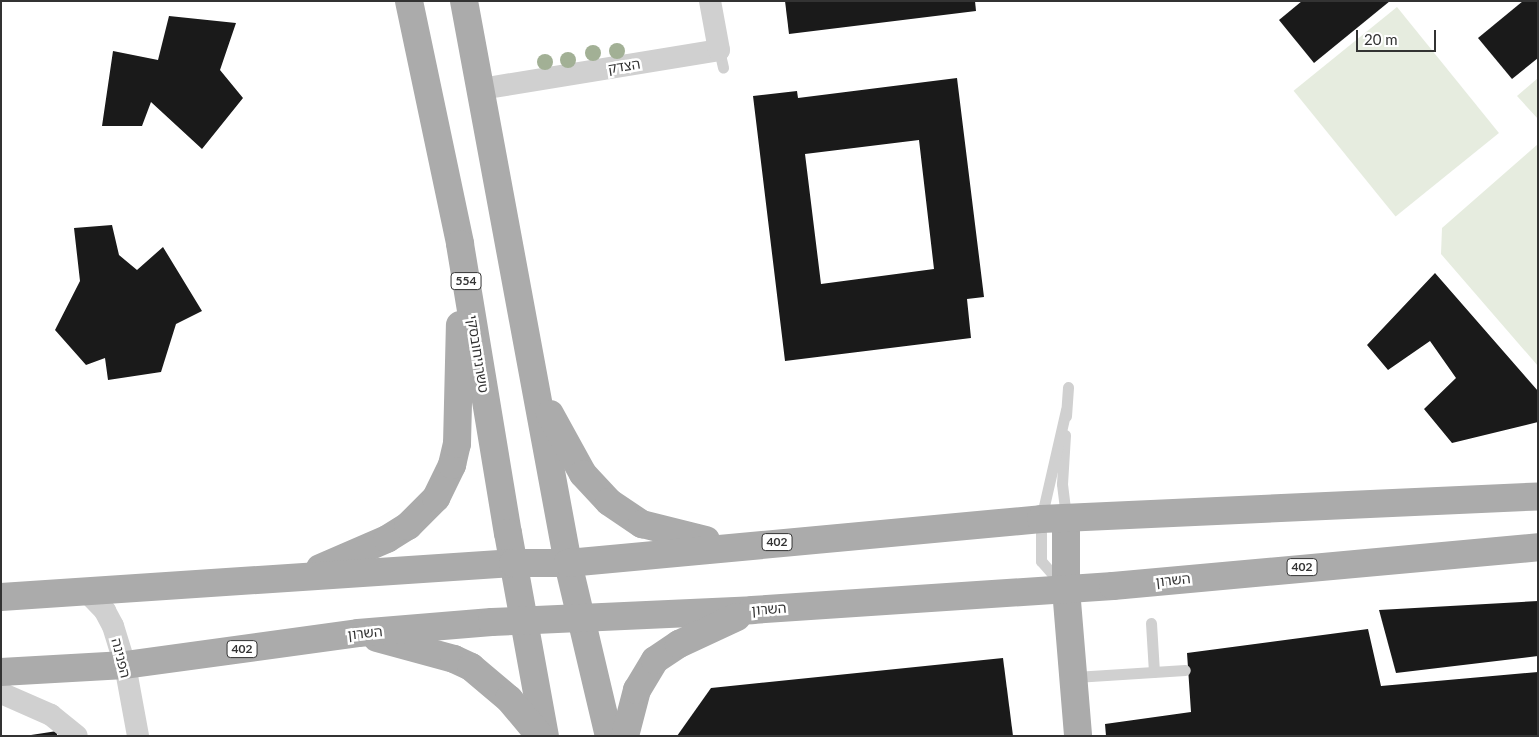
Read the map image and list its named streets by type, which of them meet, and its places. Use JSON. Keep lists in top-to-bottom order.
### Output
{
  "streets": {
    "main road": [
      "554",
      "טשרניחובסקי",
      "402",
      "השרון"
    ],
    "street": ["הצדק", "הפנינה"]
  },
  "crossings": [
    ["טשרניחובסקי", "402"],
    ["טשרניחובסקי", "השרון"],
    ["402", "הפנינה"],
    ["השרון", "הפנינה"]
  ],
  "scale_bar": "20 m"
}
